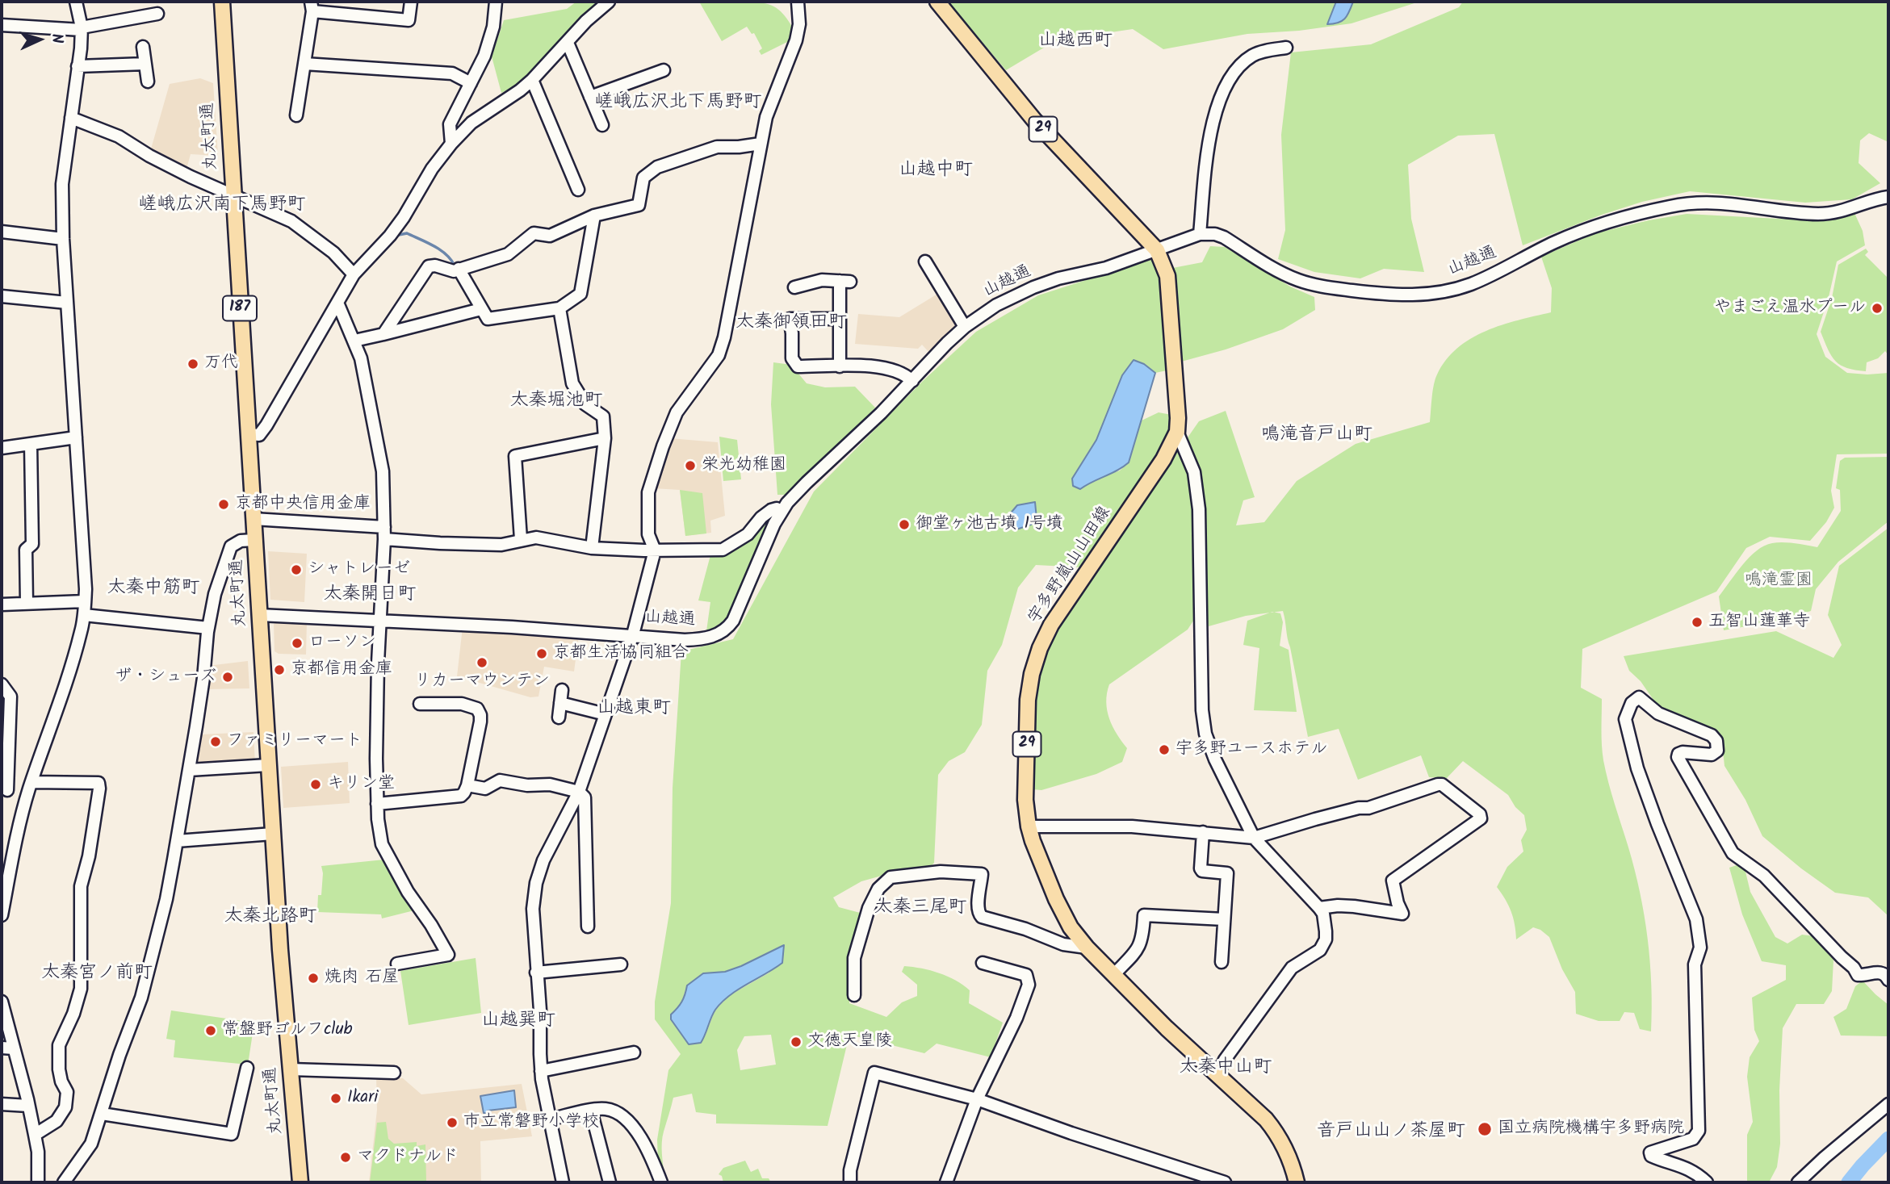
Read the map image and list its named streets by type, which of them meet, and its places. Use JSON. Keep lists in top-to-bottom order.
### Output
{
  "streets": {
    "main road": [
      "29",
      "丸太町通",
      "187",
      "宇多野嵐山山田線"
    ],
    "street": ["山越通"]
  },
  "crossings": [
    ["丸太町通", "山越通"],
    ["山越通", "宇多野嵐山山田線"]
  ],
  "districts": [
    "山越西町",
    "嵯峨広沢北下馬野町",
    "山越中町",
    "嵯峨広沢南下馬野町",
    "太秦御領田町",
    "太秦堀池町",
    "鳴滝音戸山町",
    "太秦中筋町",
    "太秦開日町",
    "山越東町",
    "太秦三尾町",
    "太秦北路町",
    "太秦宮ノ前町",
    "山越巽町",
    "太秦中山町",
    "音戸山山ノ茶屋町"
  ],
  "parks": ["鳴滝霊園"],
  "places": [
    "やまごえ温水プール",
    "万代",
    "栄光幼稚園",
    "京都中央信用金庫",
    "御堂ヶ池古墳 1号墳",
    "シャトレーゼ",
    "五智山蓮華寺",
    "ローソン",
    "京都生活協同組合",
    "リカーマウンテン",
    "京都信用金庫",
    "ザ・シューズ",
    "ファミリーマート",
    "宇多野ユースホテル",
    "キリン堂",
    "焼肉 石屋",
    "常盤野ゴルフclub",
    "文徳天皇陵",
    "Ikari",
    "市立常磐野小学校",
    "国立病院機構宇多野病院",
    "マクドナルド"
  ],
  "north": "right"
}
